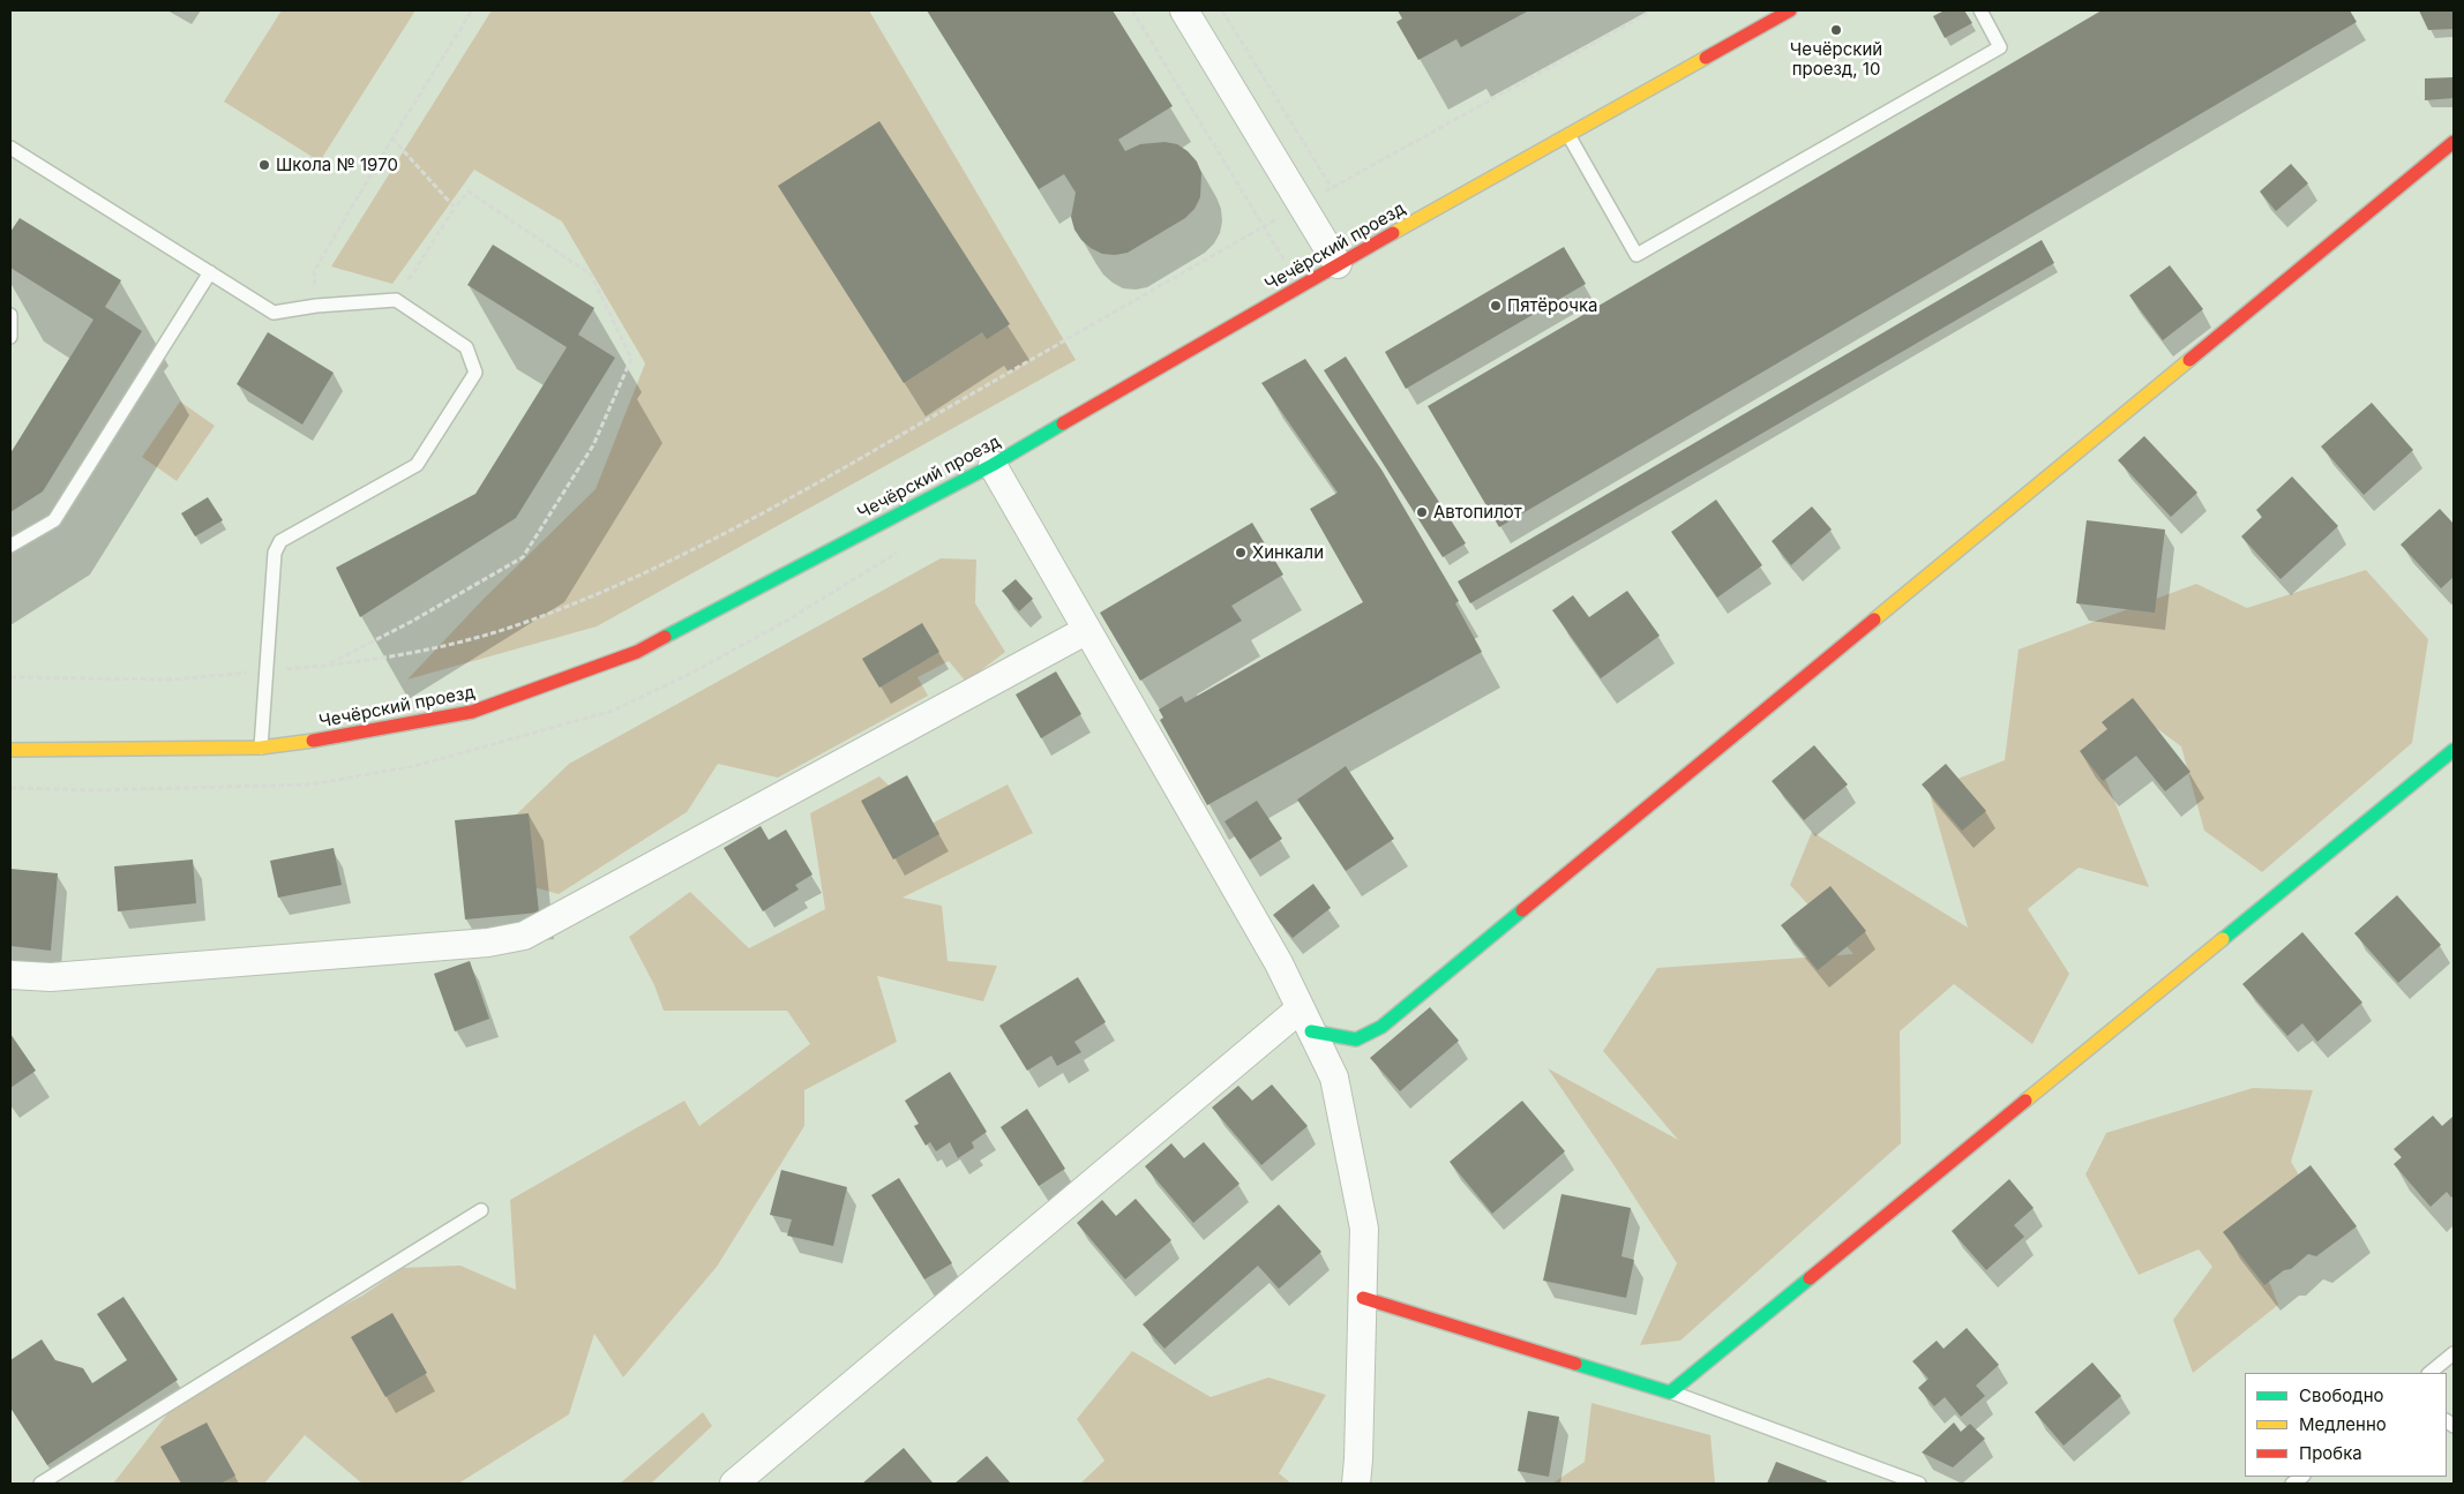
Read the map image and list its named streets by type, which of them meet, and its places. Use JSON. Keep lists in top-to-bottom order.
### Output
{
  "streets": {
    "street": ["Чечёрский проезд"]
  },
  "places": [
    "Чечёрский проезд, 10",
    "Школа № 1970",
    "Пятёрочка",
    "Автопилот",
    "Хинкали"
  ],
  "legend": ["Свободно", "Медленно", "Пробка"]
}
